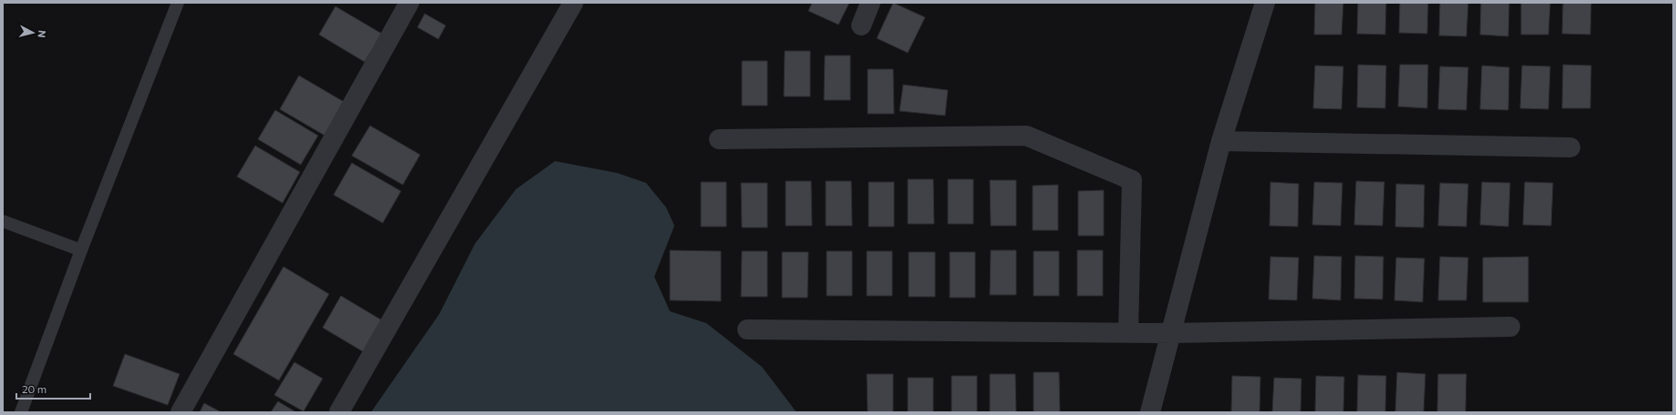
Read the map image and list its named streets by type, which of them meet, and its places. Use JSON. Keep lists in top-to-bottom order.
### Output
{
  "scale_bar": "20 m",
  "north": "right"
}
